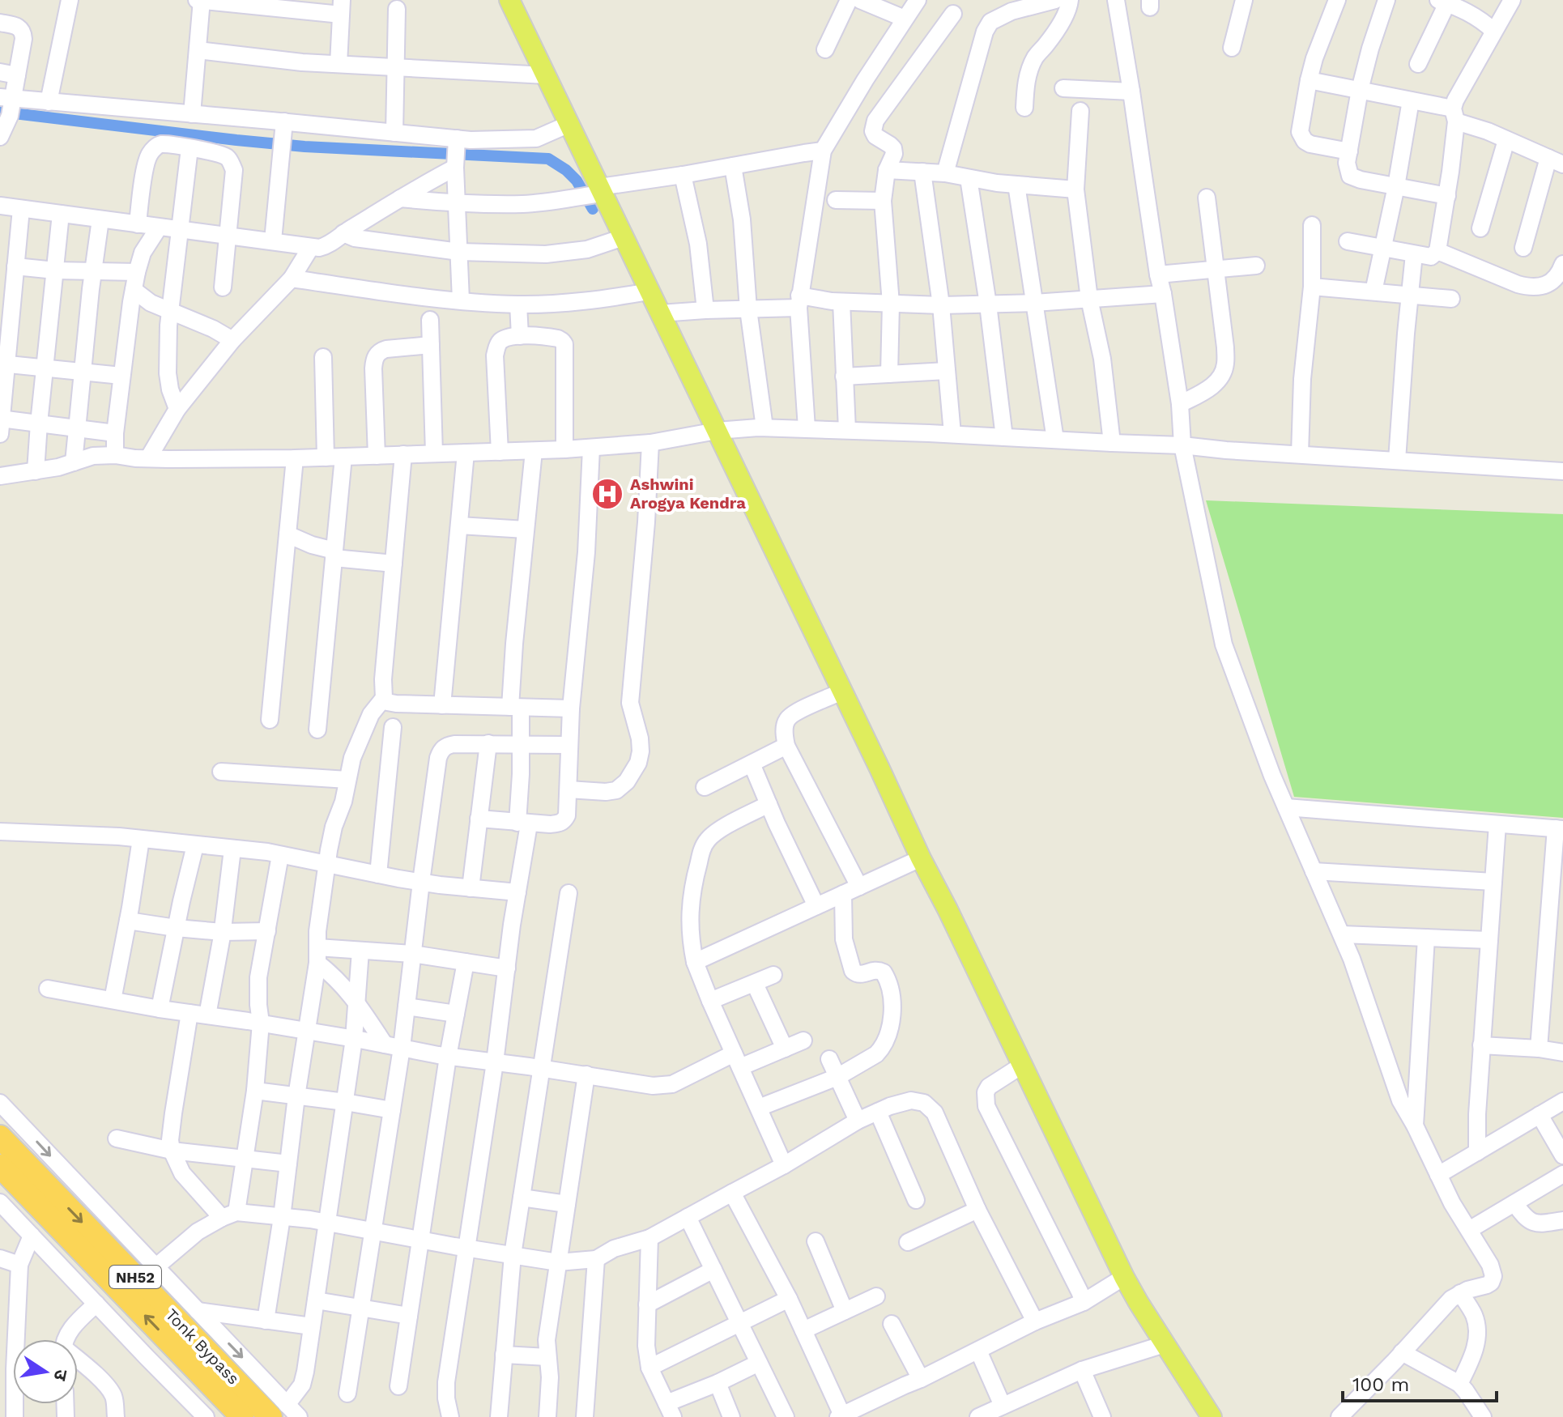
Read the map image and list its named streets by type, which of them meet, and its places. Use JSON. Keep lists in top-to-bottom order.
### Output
{
  "streets": {
    "highway": ["NH52", "Tonk Bypass"]
  },
  "places": {
    "hospital": ["Ashwini Arogya Kendra"]
  },
  "scale_bar": "100 m",
  "north": "right"
}
